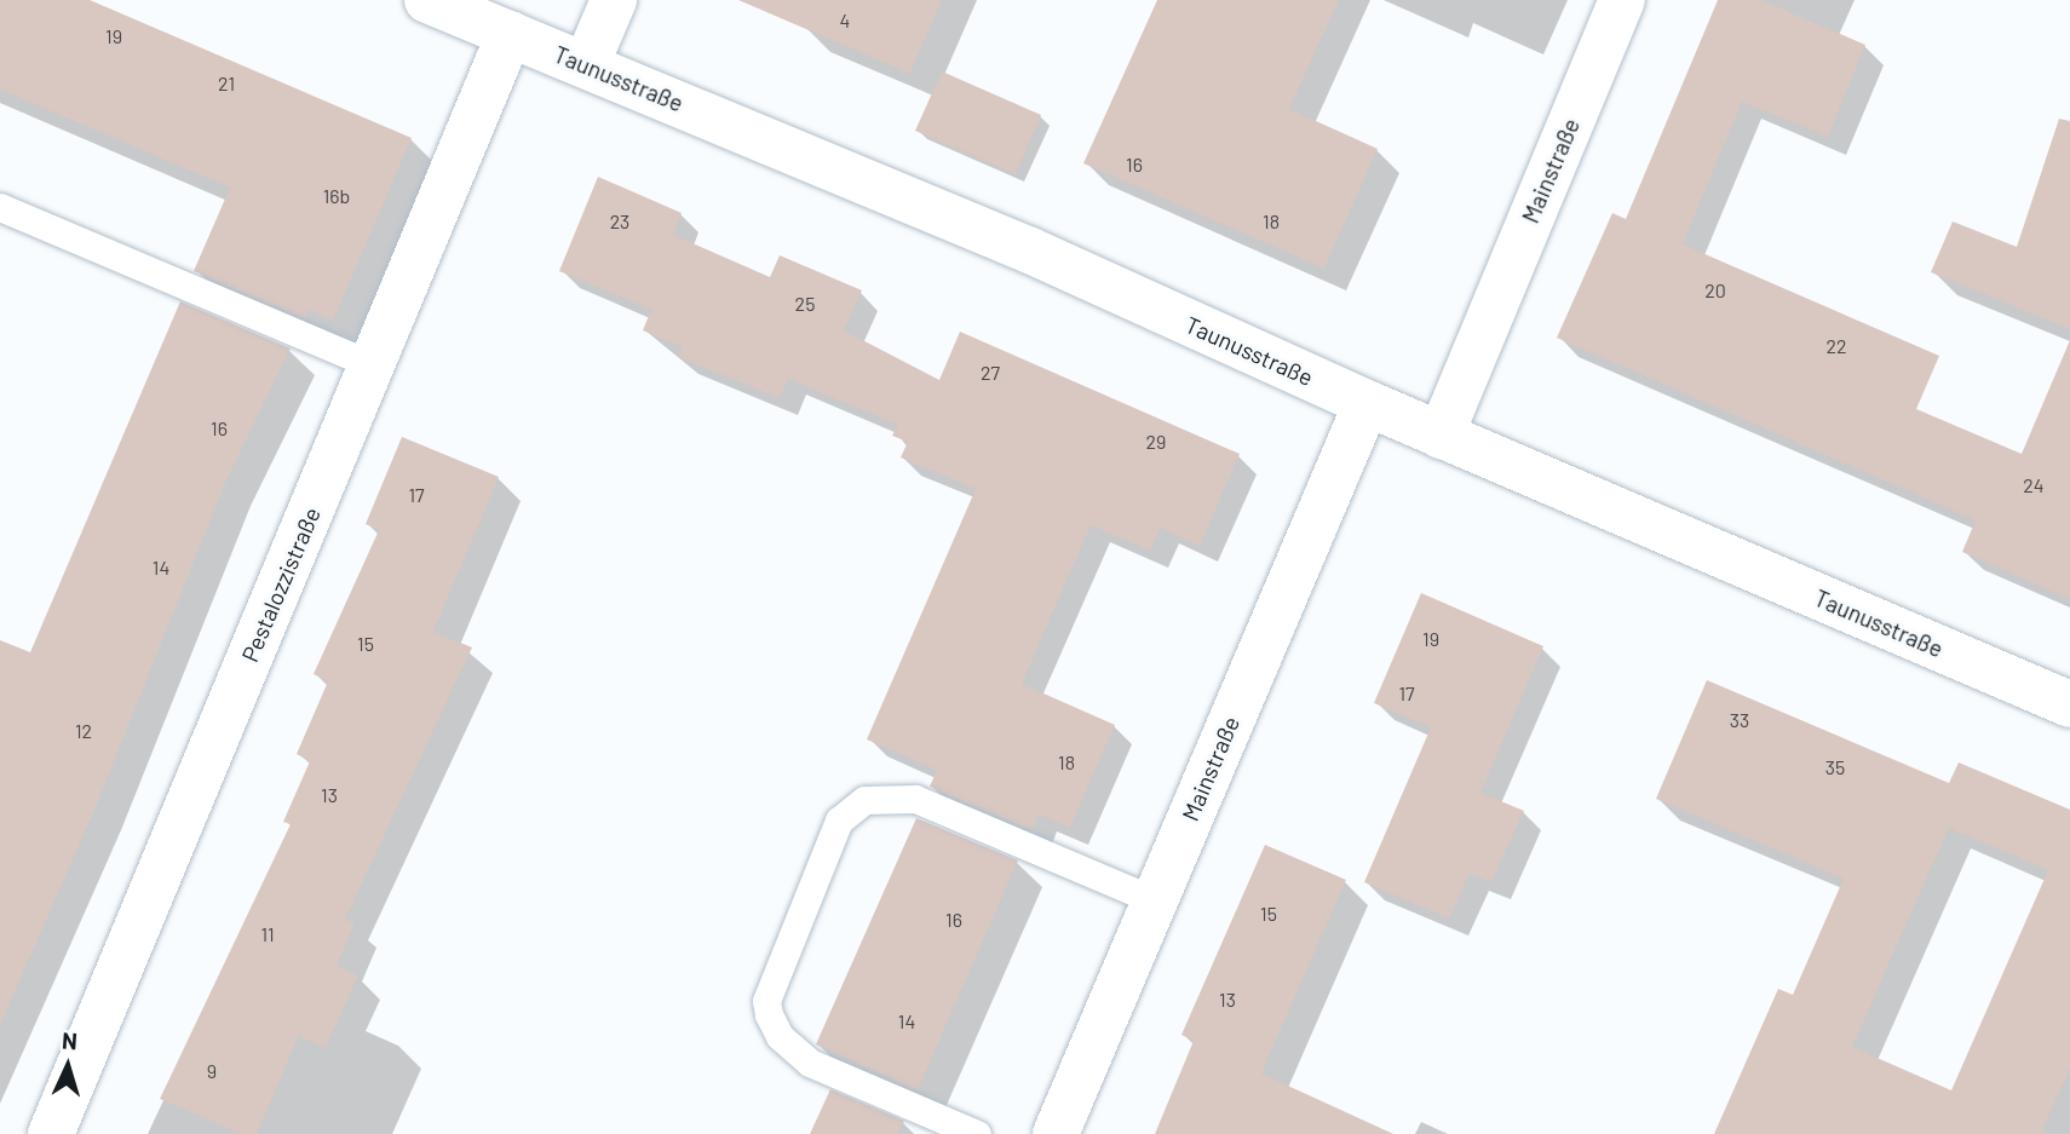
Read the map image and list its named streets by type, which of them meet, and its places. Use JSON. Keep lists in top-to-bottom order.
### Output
{
  "streets": {
    "street": ["Taunusstraße", "Mainstraße", "Pestalozzistraße"]
  },
  "crossings": [
    ["Taunusstraße", "Mainstraße"],
    ["Taunusstraße", "Pestalozzistraße"]
  ],
  "house_numbers": [
    "4",
    "19",
    "21",
    "16",
    "16b",
    "23",
    "18",
    "20",
    "25",
    "22",
    "27",
    "16",
    "29",
    "24",
    "17",
    "14",
    "19",
    "15",
    "17",
    "33",
    "12",
    "18",
    "35",
    "13",
    "15",
    "16",
    "11",
    "13",
    "14",
    "9"
  ],
  "north": "top"
}
